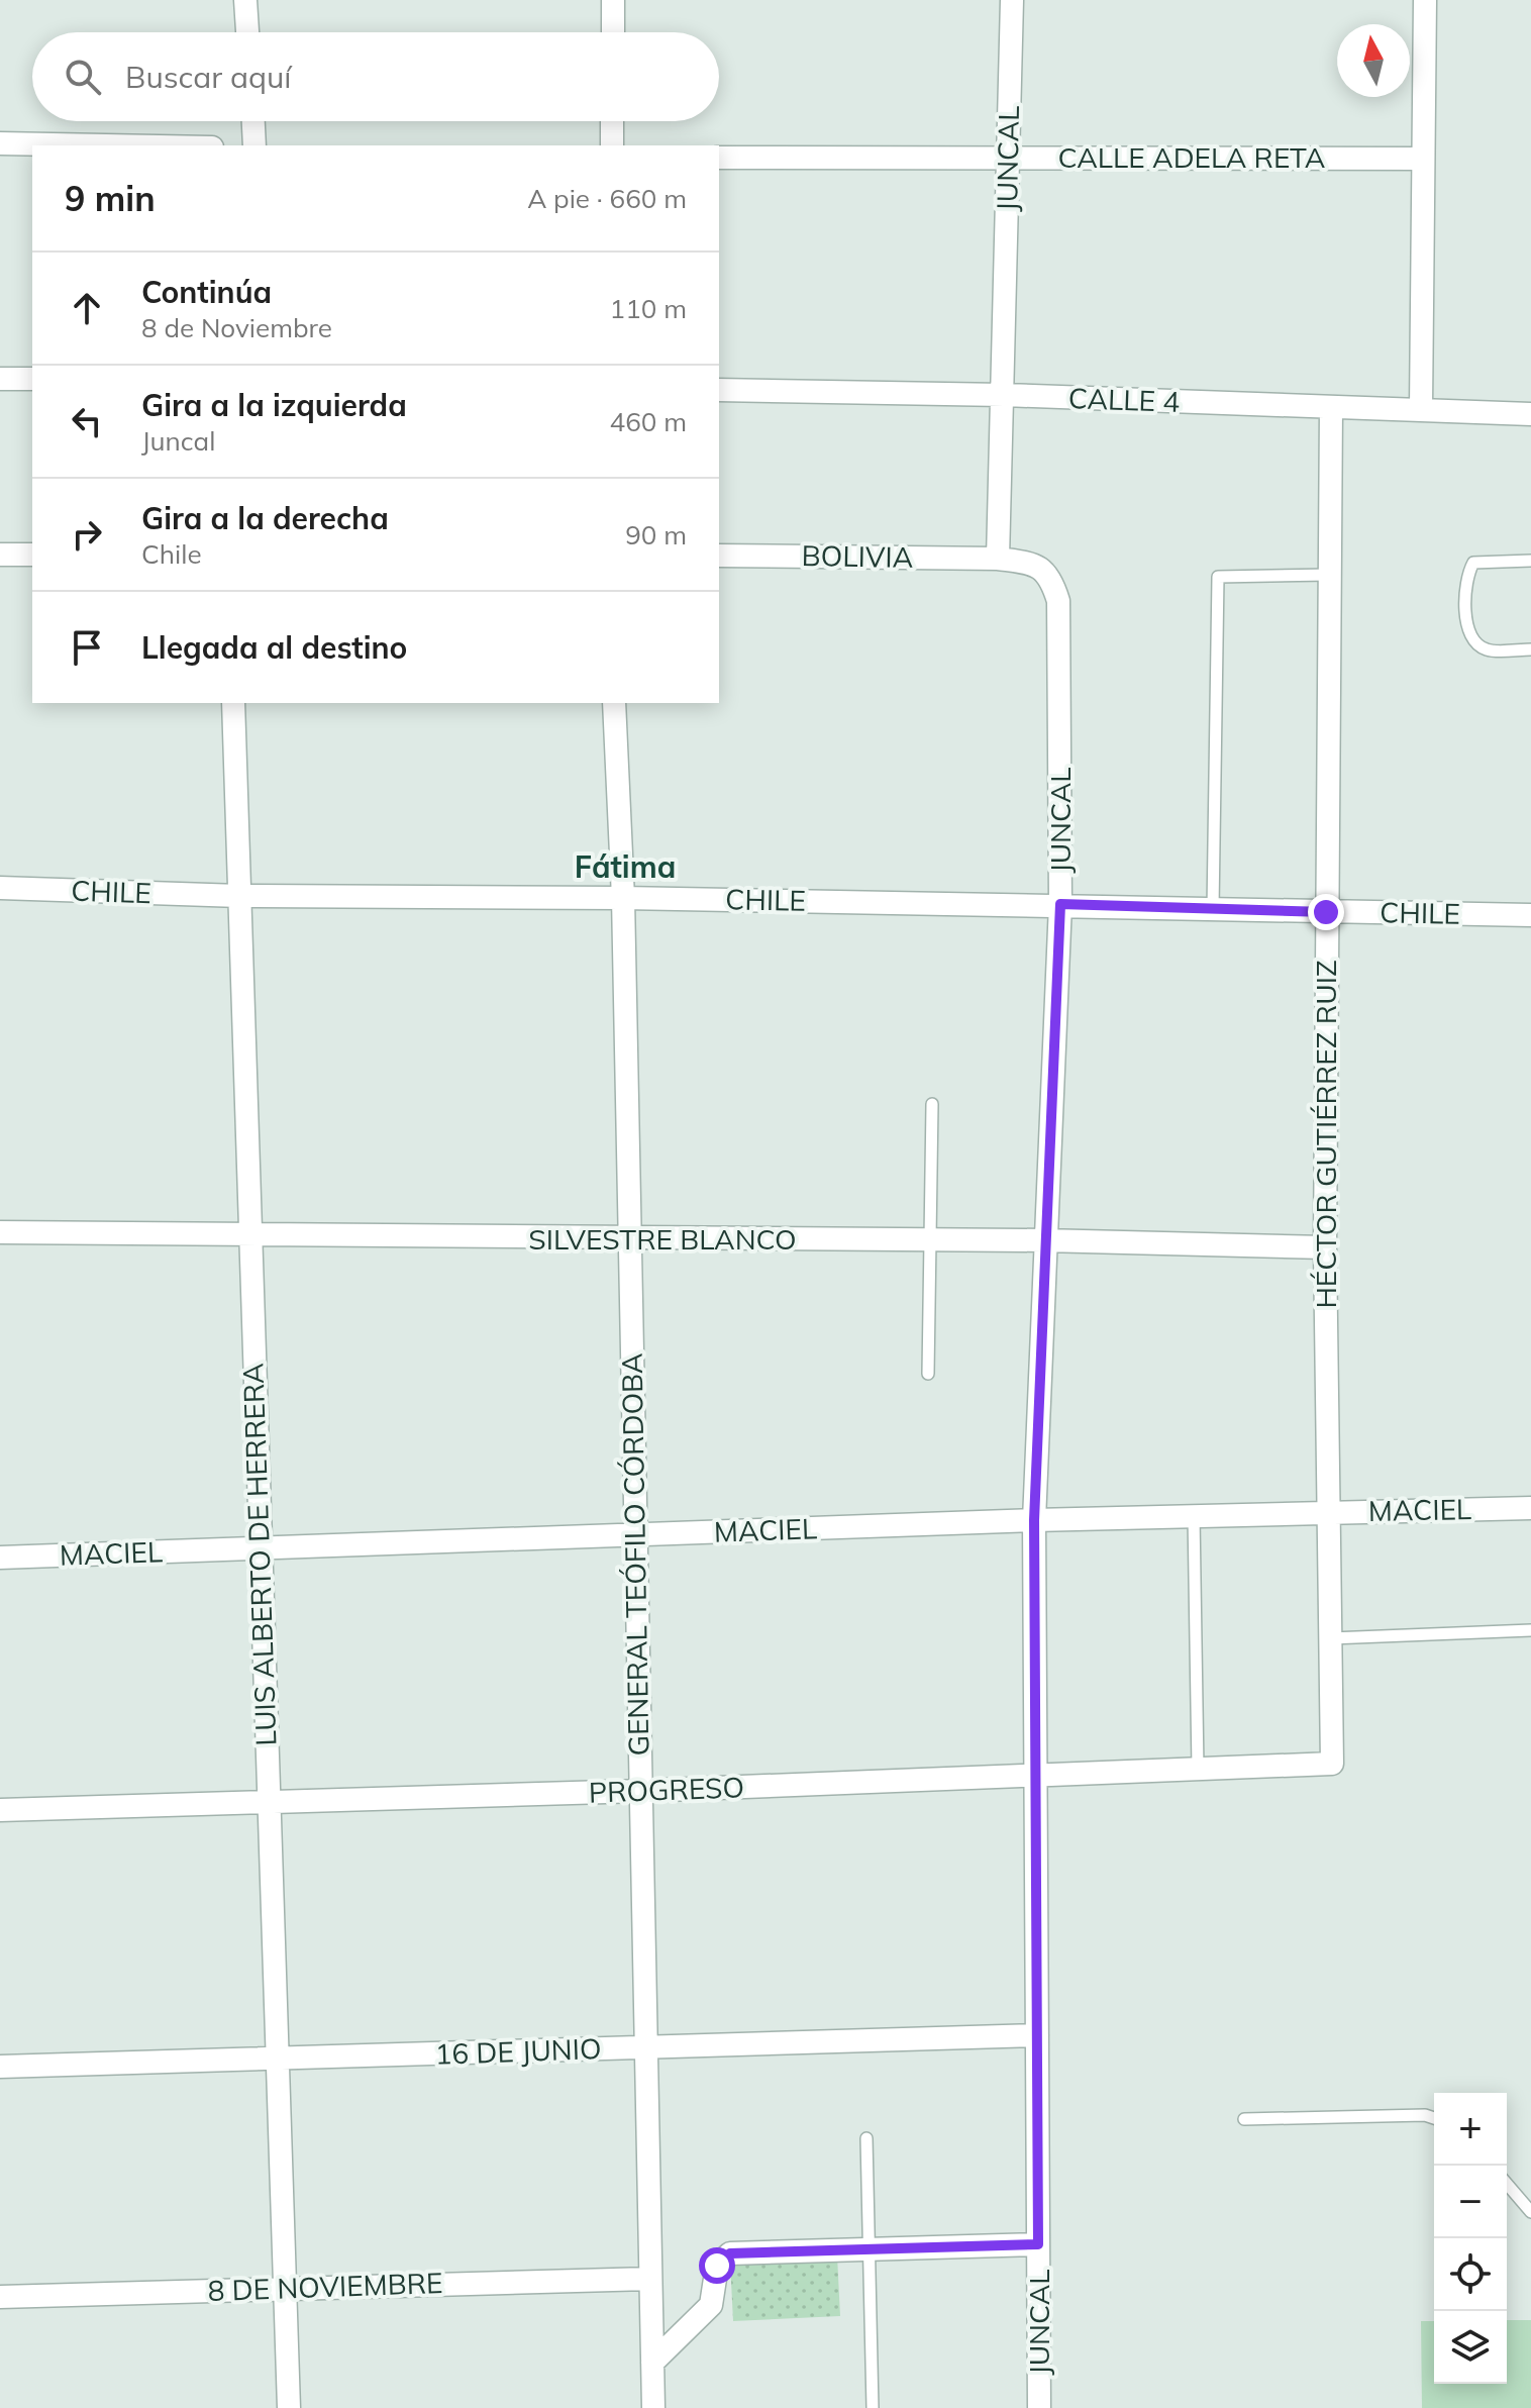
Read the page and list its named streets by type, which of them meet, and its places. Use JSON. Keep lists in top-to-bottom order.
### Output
{
  "streets": {
    "street": [
      "CALLE ADELA RETA",
      "JUNCAL",
      "CALLE 4",
      "BOLIVIA",
      "CHILE",
      "HÉCTOR GUTIÉRREZ RUIZ",
      "SILVESTRE BLANCO",
      "MACIEL",
      "LUIS ALBERTO DE HERRERA",
      "GENERAL TEÓFILO CÓRDOBA",
      "PROGRESO",
      "16 DE JUNIO",
      "8 DE NOVIEMBRE"
    ]
  },
  "crossings": [
    ["CALLE ADELA RETA", "JUNCAL"],
    ["JUNCAL", "CALLE 4"],
    ["JUNCAL", "BOLIVIA"],
    ["JUNCAL", "CHILE"],
    ["JUNCAL", "SILVESTRE BLANCO"],
    ["JUNCAL", "MACIEL"],
    ["JUNCAL", "PROGRESO"],
    ["JUNCAL", "16 DE JUNIO"],
    ["CALLE 4", "HÉCTOR GUTIÉRREZ RUIZ"],
    ["CHILE", "HÉCTOR GUTIÉRREZ RUIZ"],
    ["CHILE", "LUIS ALBERTO DE HERRERA"],
    ["CHILE", "GENERAL TEÓFILO CÓRDOBA"],
    ["HÉCTOR GUTIÉRREZ RUIZ", "SILVESTRE BLANCO"],
    ["HÉCTOR GUTIÉRREZ RUIZ", "MACIEL"],
    ["HÉCTOR GUTIÉRREZ RUIZ", "PROGRESO"],
    ["SILVESTRE BLANCO", "LUIS ALBERTO DE HERRERA"],
    ["SILVESTRE BLANCO", "GENERAL TEÓFILO CÓRDOBA"],
    ["MACIEL", "LUIS ALBERTO DE HERRERA"],
    ["MACIEL", "GENERAL TEÓFILO CÓRDOBA"],
    ["LUIS ALBERTO DE HERRERA", "PROGRESO"],
    ["LUIS ALBERTO DE HERRERA", "16 DE JUNIO"],
    ["LUIS ALBERTO DE HERRERA", "8 DE NOVIEMBRE"],
    ["GENERAL TEÓFILO CÓRDOBA", "PROGRESO"],
    ["GENERAL TEÓFILO CÓRDOBA", "16 DE JUNIO"],
    ["GENERAL TEÓFILO CÓRDOBA", "8 DE NOVIEMBRE"]
  ],
  "districts": ["Fátima"],
  "north": "top",
  "page": {
    "search": "Buscar aquí",
    "heading": ["9 min", "A pie · 660 m"],
    "list": [
      ["Continúa", "8 de Noviembre", "110 m"],
      ["Gira a la izquierda", "Juncal", "460 m"],
      ["Gira a la derecha", "Chile", "90 m"],
      "Llegada al destino"
    ],
    "map_buttons": ["+", "−"]
  }
}
